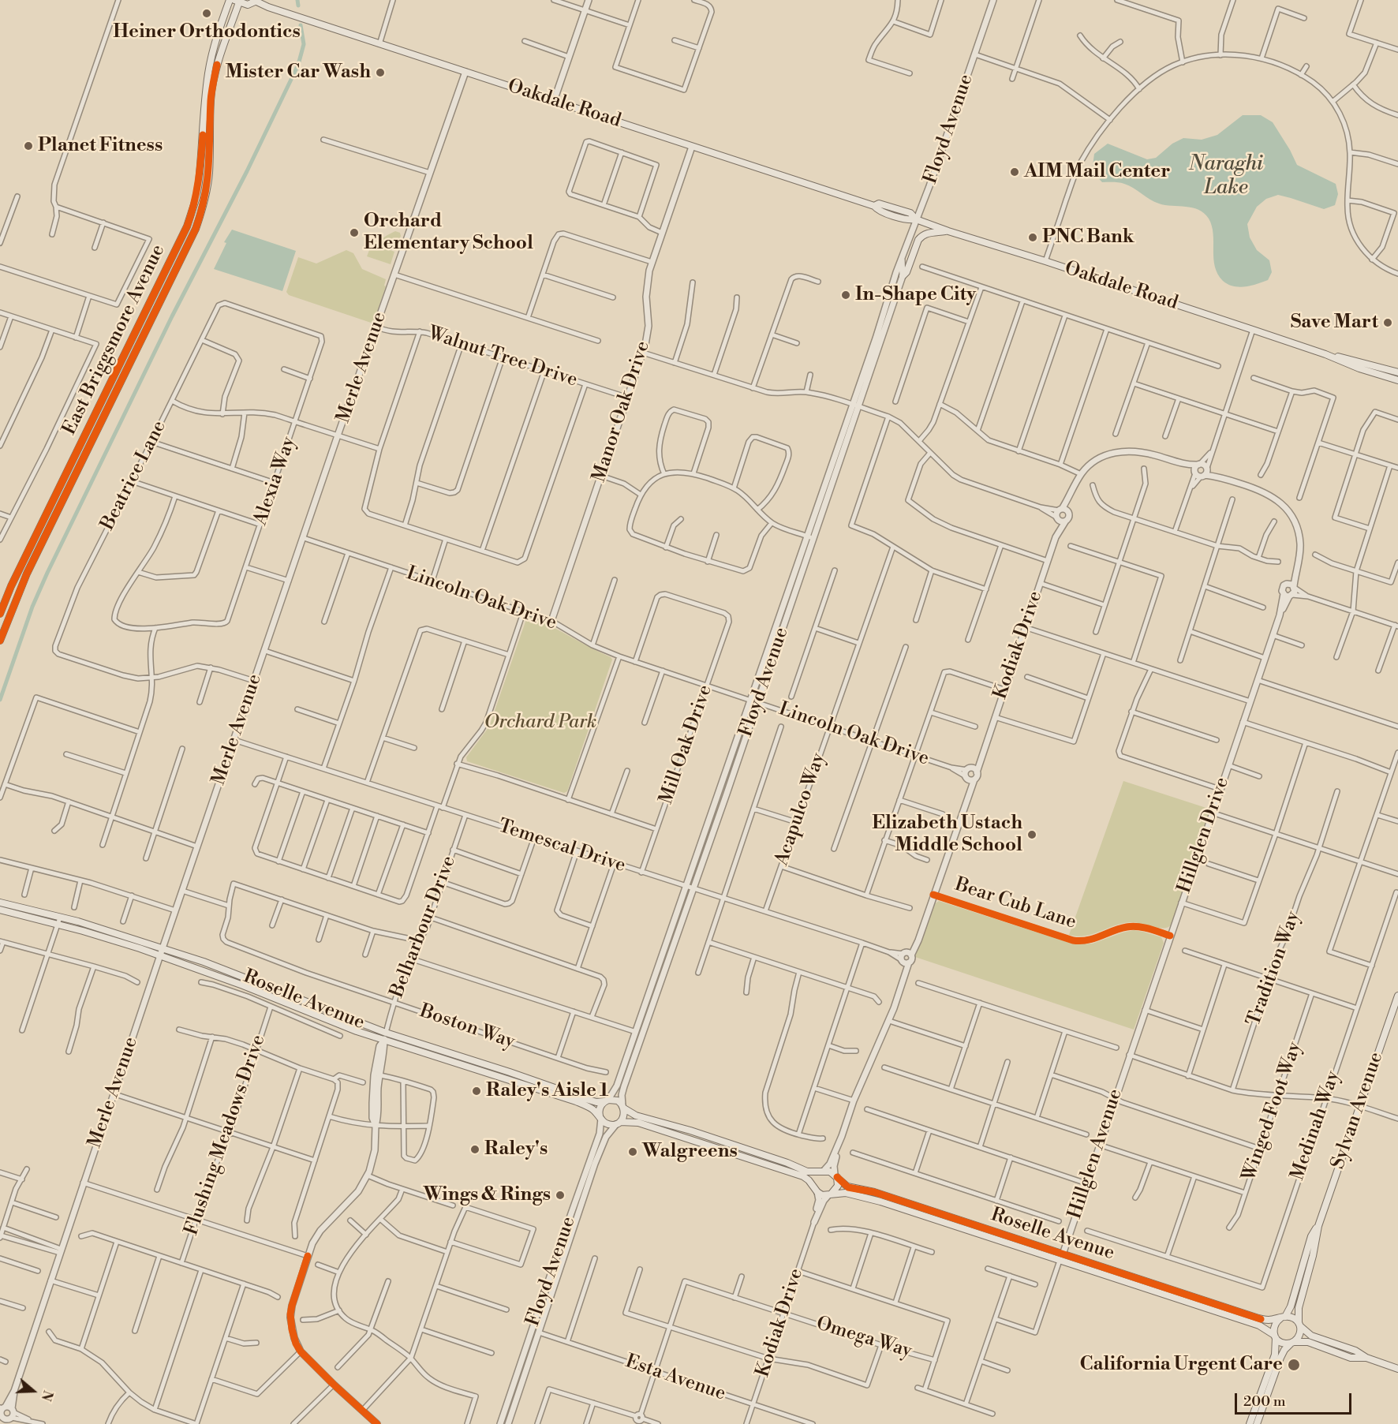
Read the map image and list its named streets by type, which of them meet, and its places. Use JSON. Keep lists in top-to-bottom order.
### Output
{
  "streets": {
    "main road": [
      "Oakdale Road",
      "East Briggsmore Avenue",
      "Roselle Avenue",
      "Sylvan Avenue"
    ],
    "street": [
      "Floyd Avenue",
      "Walnut Tree Drive",
      "Merle Avenue",
      "Manor Oak Drive",
      "Beatrice Lane",
      "Alexia Way",
      "Lincoln Oak Drive",
      "Kodiak Drive",
      "Mill Oak Drive",
      "Acapulco Way",
      "Hillglen Drive",
      "Temescal Drive",
      "Bear Cub Lane",
      "Belharbour Drive",
      "Tradition Way",
      "Boston Way",
      "Winged Foot Way",
      "Medinah Way",
      "Flushing Meadows Drive",
      "Hillglen Avenue",
      "Omega Way",
      "Esta Avenue"
    ]
  },
  "crossings": [
    ["Oakdale Road", "Floyd Avenue"],
    ["Oakdale Road", "East Briggsmore Avenue"],
    ["Oakdale Road", "Merle Avenue"],
    ["Oakdale Road", "Manor Oak Drive"],
    ["Floyd Avenue", "Lincoln Oak Drive"],
    ["Floyd Avenue", "Temescal Drive"],
    ["Floyd Avenue", "Roselle Avenue"],
    ["Floyd Avenue", "Esta Avenue"],
    ["Walnut Tree Drive", "Merle Avenue"],
    ["Walnut Tree Drive", "Manor Oak Drive"],
    ["Merle Avenue", "Lincoln Oak Drive"],
    ["Merle Avenue", "Temescal Drive"],
    ["Merle Avenue", "Roselle Avenue"],
    ["Manor Oak Drive", "Lincoln Oak Drive"],
    ["Beatrice Lane", "Alexia Way"],
    ["Lincoln Oak Drive", "Kodiak Drive"],
    ["Lincoln Oak Drive", "Mill Oak Drive"],
    ["Lincoln Oak Drive", "Acapulco Way"],
    ["Kodiak Drive", "Roselle Avenue"],
    ["Kodiak Drive", "Omega Way"],
    ["Kodiak Drive", "Esta Avenue"],
    ["Mill Oak Drive", "Temescal Drive"],
    ["Acapulco Way", "Temescal Drive"],
    ["Hillglen Drive", "Bear Cub Lane"],
    ["Hillglen Drive", "Hillglen Avenue"],
    ["Temescal Drive", "Belharbour Drive"],
    ["Belharbour Drive", "Roselle Avenue"],
    ["Belharbour Drive", "Boston Way"],
    ["Roselle Avenue", "Sylvan Avenue"],
    ["Roselle Avenue", "Hillglen Avenue"]
  ],
  "water": ["Naraghi Lake"],
  "parks": ["Orchard Park"],
  "places": [
    "Heiner Orthodontics",
    "Mister Car Wash",
    "Planet Fitness",
    "AIM Mail Center",
    "Orchard Elementary School",
    "PNC Bank",
    "In-Shape City",
    "Save Mart",
    "Elizabeth Ustach Middle School",
    "Raley's Aisle 1",
    "Raley's",
    "Walgreens",
    "Wings & Rings",
    "California Urgent Care"
  ],
  "scale_bar": "200 m",
  "north": "right"
}
